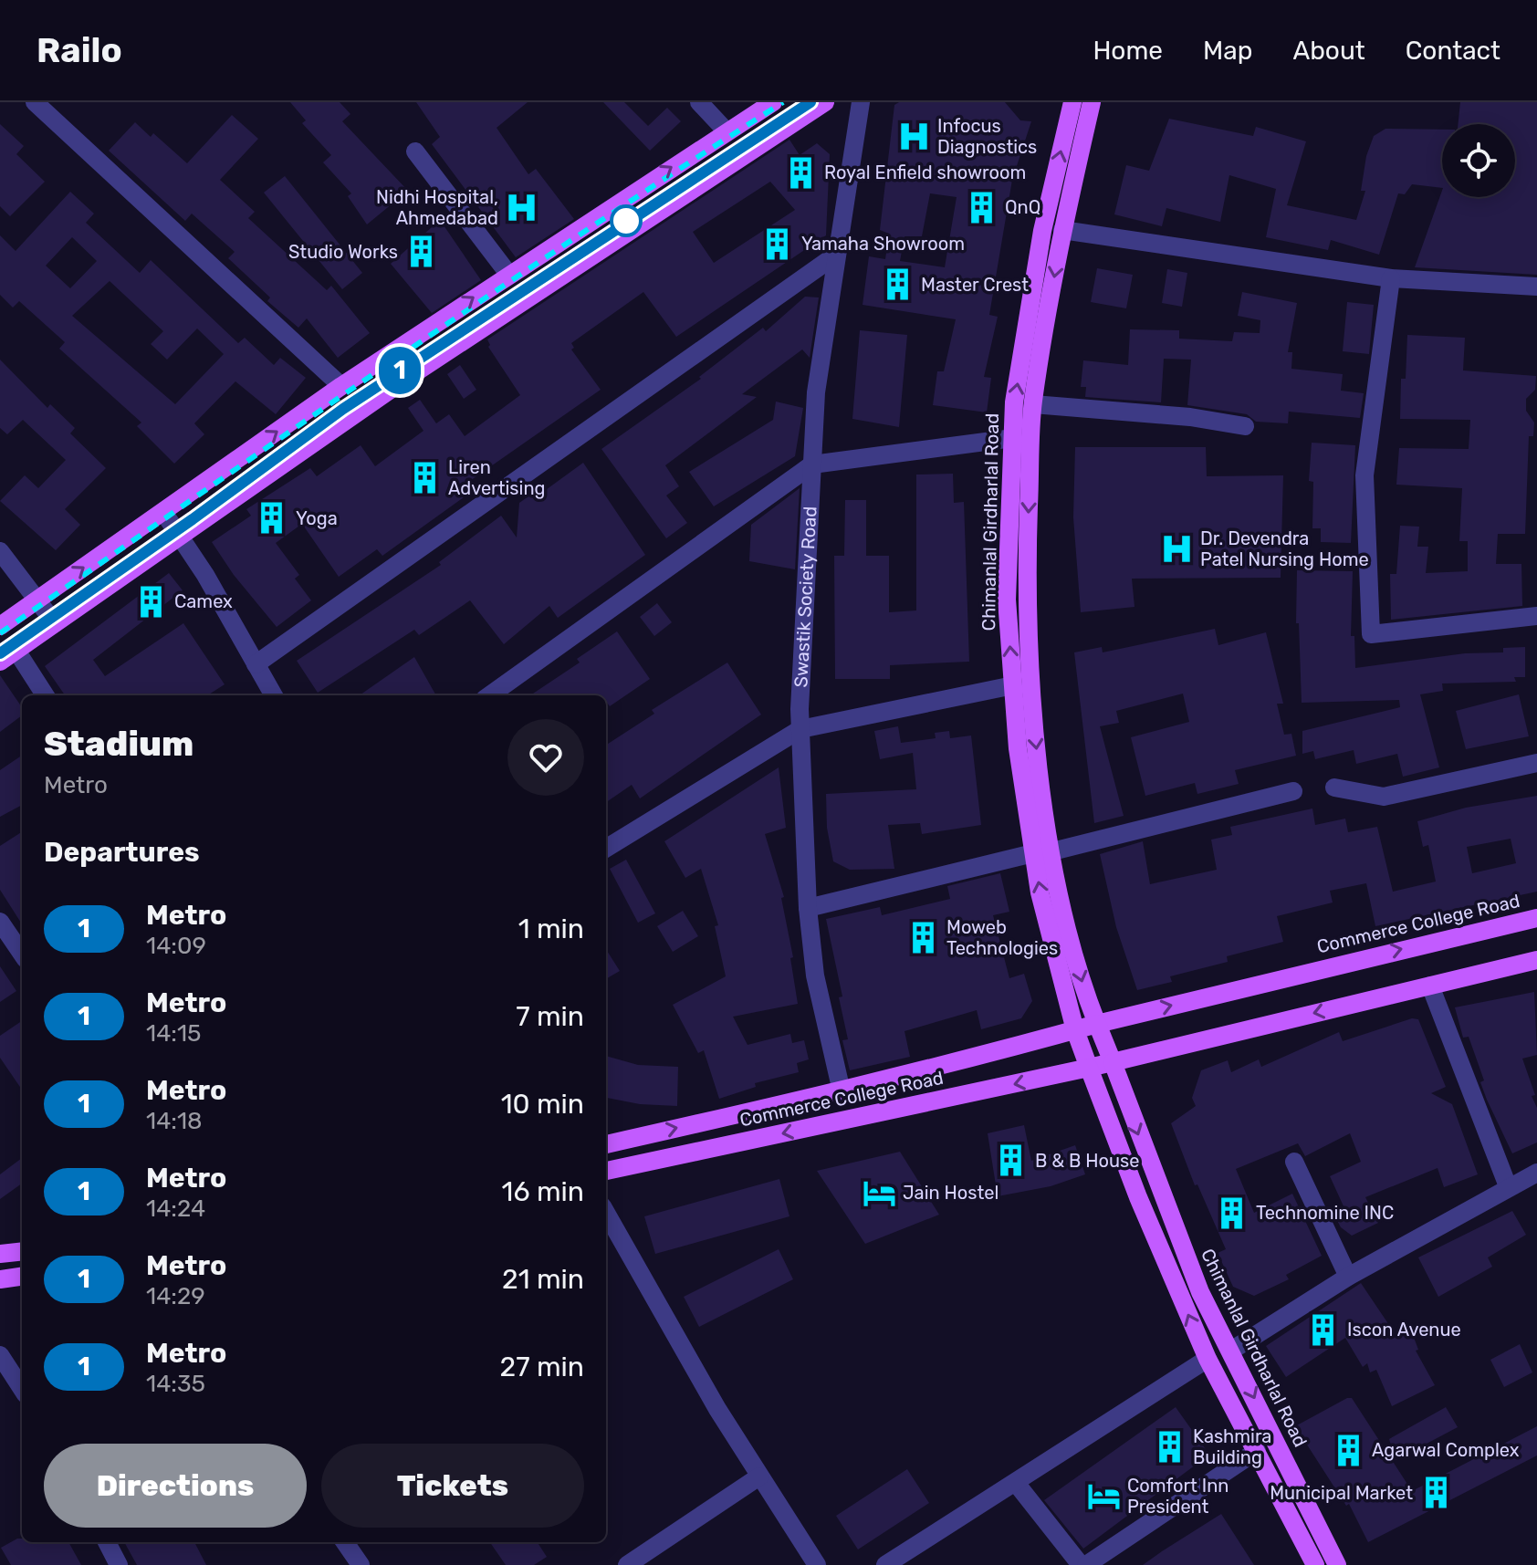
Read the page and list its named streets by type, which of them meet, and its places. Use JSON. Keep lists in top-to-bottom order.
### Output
{
  "streets": {
    "main road": ["Chimanlal Girdharlal Road", "Commerce College Road"],
    "street": ["Swastik Society Road"]
  },
  "crossings": [
    ["Chimanlal Girdharlal Road", "Commerce College Road"],
    ["Swastik Society Road", "Commerce College Road"]
  ],
  "places": {
    "hospital": ["Infocus Diagnostics", "Nidhi Hospital, Ahmedabad", "Dr. Devendra Patel Nursing Home"],
    "building": [
      "Royal Enfield showroom",
      "QnQ",
      "Yamaha Showroom",
      "Studio Works",
      "Master Crest",
      "Liren Advertising",
      "Yoga",
      "Camex",
      "Moweb Technologies",
      "B & B House",
      "Technomine INC",
      "Iscon Avenue",
      "Kashmira Building",
      "Agarwal Complex",
      "Municipal Market"
    ],
    "hotel": ["Jain Hostel", "Comfort Inn President"]
  },
  "lines": ["metro line 1"],
  "page": {
    "header": "Railo",
    "nav": [
      "Home",
      "Map",
      "About",
      "Contact"
    ],
    "on_map": "1",
    "heading": [
      ["Stadium", "Metro"],
      "Departures"
    ],
    "list": [
      {
        "mark": "1",
        "name": "Metro",
        "note": "14:09",
        "value": "1 min"
      },
      {
        "mark": "1",
        "name": "Metro",
        "note": "14:15",
        "value": "7 min"
      },
      {
        "mark": "1",
        "name": "Metro",
        "note": "14:18",
        "value": "10 min"
      },
      {
        "mark": "1",
        "name": "Metro",
        "note": "14:24",
        "value": "16 min"
      },
      {
        "mark": "1",
        "name": "Metro",
        "note": "14:29",
        "value": "21 min"
      },
      {
        "mark": "1",
        "name": "Metro",
        "note": "14:35",
        "value": "27 min"
      }
    ],
    "buttons": ["Directions", "Tickets"]
  }
}
